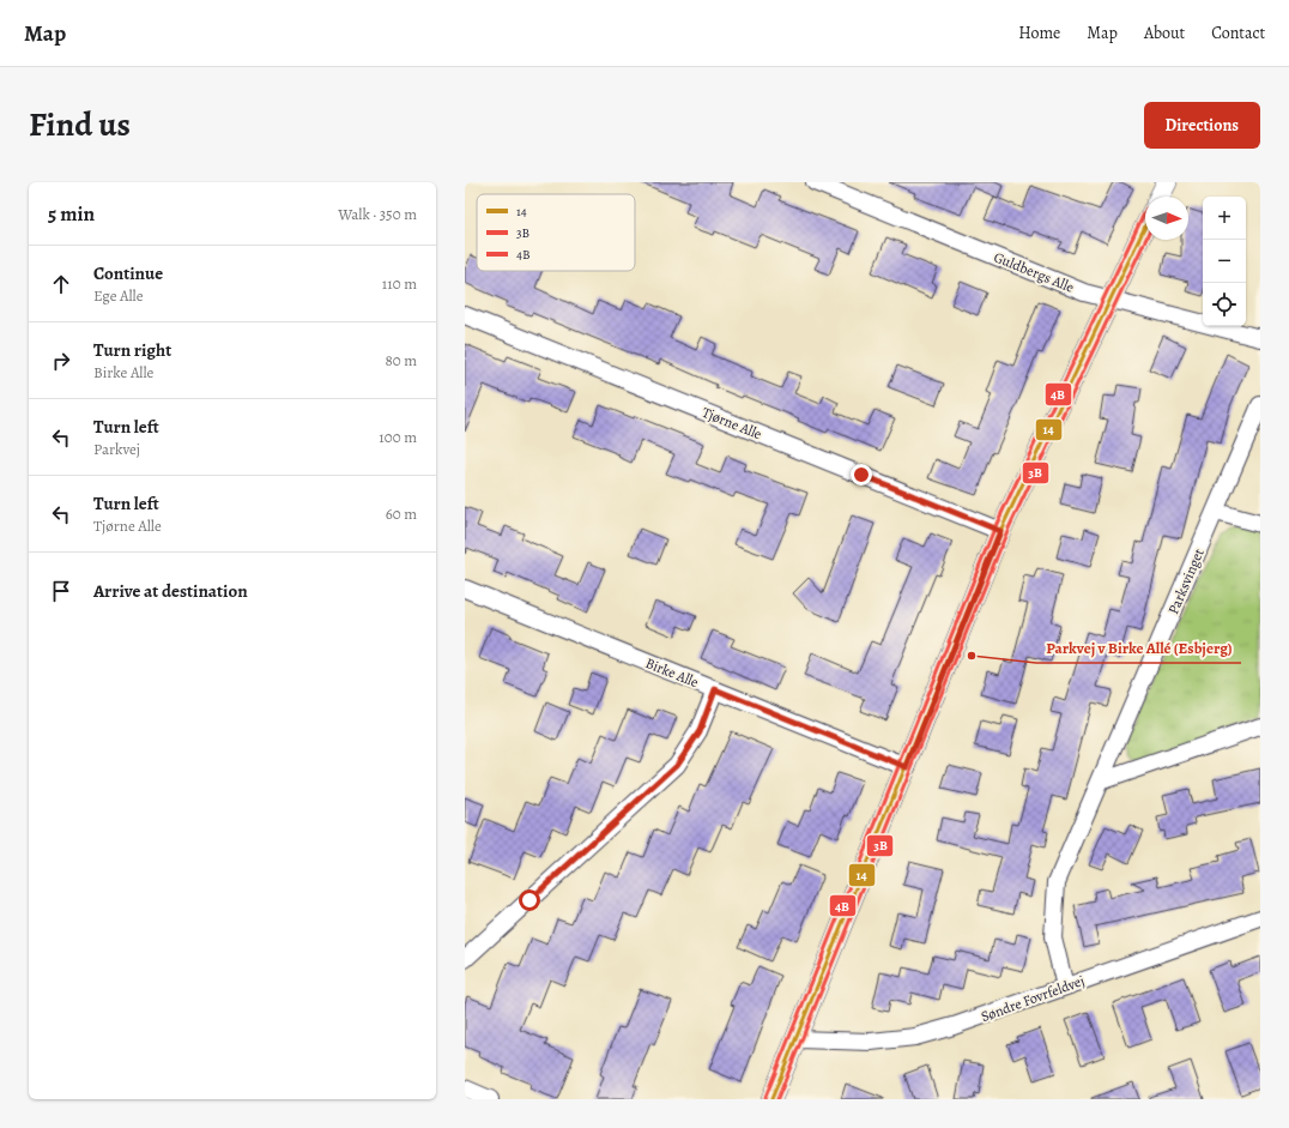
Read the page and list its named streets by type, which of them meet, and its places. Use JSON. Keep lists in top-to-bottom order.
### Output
{
  "streets": {
    "street": [
      "Guldbergs Alle",
      "Tjørne Alle",
      "Parksvinget",
      "Birke Alle",
      "Søndre Fovrfeldvej"
    ]
  },
  "crossings": [
    ["Parksvinget", "Søndre Fovrfeldvej"]
  ],
  "places": ["Parkvej v Birke Allé (Esbjerg)"],
  "lines": ["transit line 4B", "transit line 14", "transit line 3B"],
  "legend": ["14", "3B", "4B"],
  "north": "right",
  "page": {
    "header": "Map",
    "nav": [
      "Home",
      "Map",
      "About",
      "Contact"
    ],
    "title": "Find us",
    "buttons": "Directions",
    "heading": ["5 min", "Walk · 350 m"],
    "map_buttons": ["+", "−"],
    "list": [
      ["Continue", "Ege Alle", "110 m"],
      ["Turn right", "Birke Alle", "80 m"],
      ["Turn left", "Parkvej", "100 m"],
      ["Turn left", "Tjørne Alle", "60 m"],
      "Arrive at destination"
    ]
  }
}
